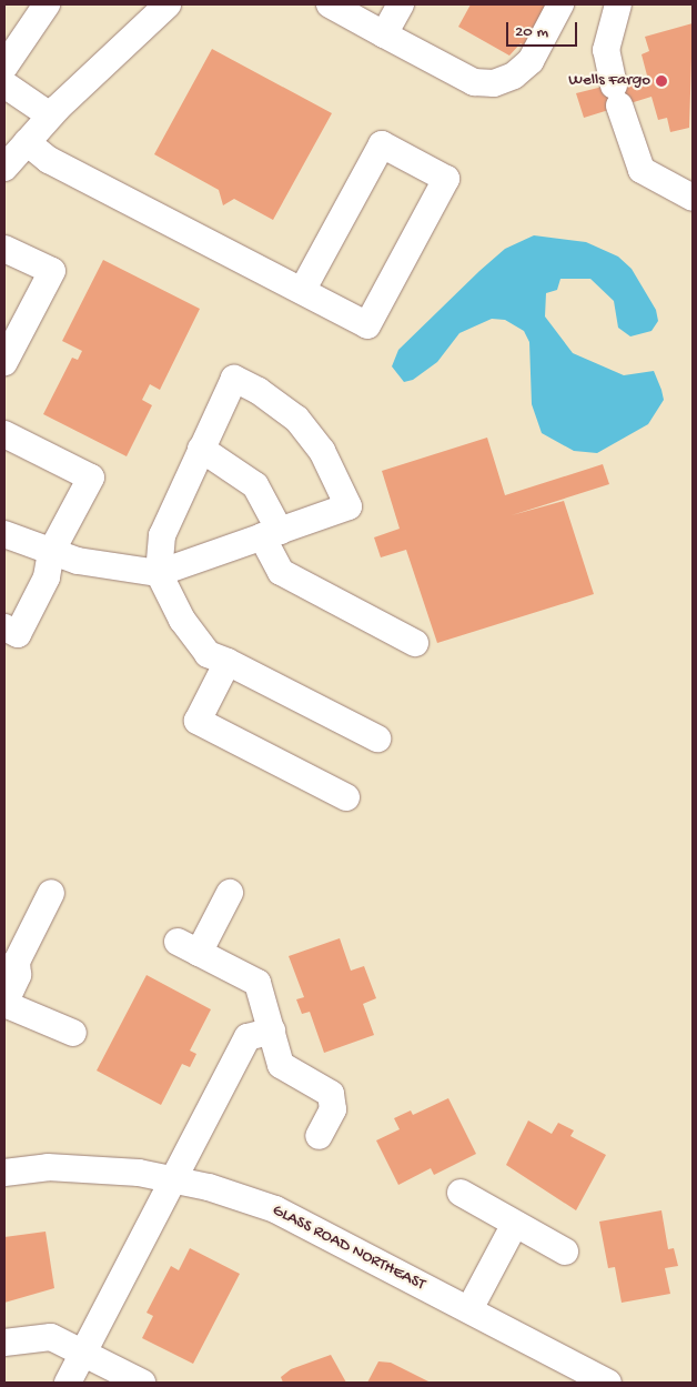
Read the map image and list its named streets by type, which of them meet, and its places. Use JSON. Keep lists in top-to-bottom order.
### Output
{
  "streets": {
    "street": ["GLASS ROAD NORTHEAST"]
  },
  "places": ["Wells Fargo"],
  "scale_bar": "20 m"
}
